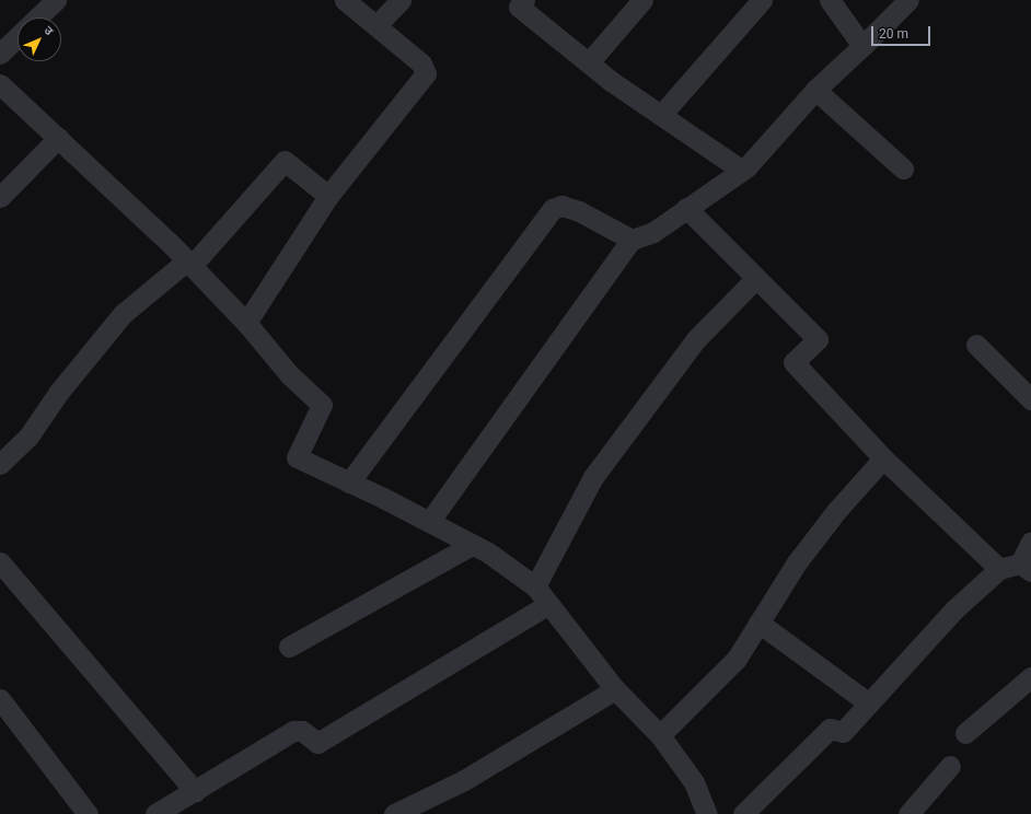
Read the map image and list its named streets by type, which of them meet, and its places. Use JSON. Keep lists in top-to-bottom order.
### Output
{
  "scale_bar": "20 m",
  "north": "top right"
}
